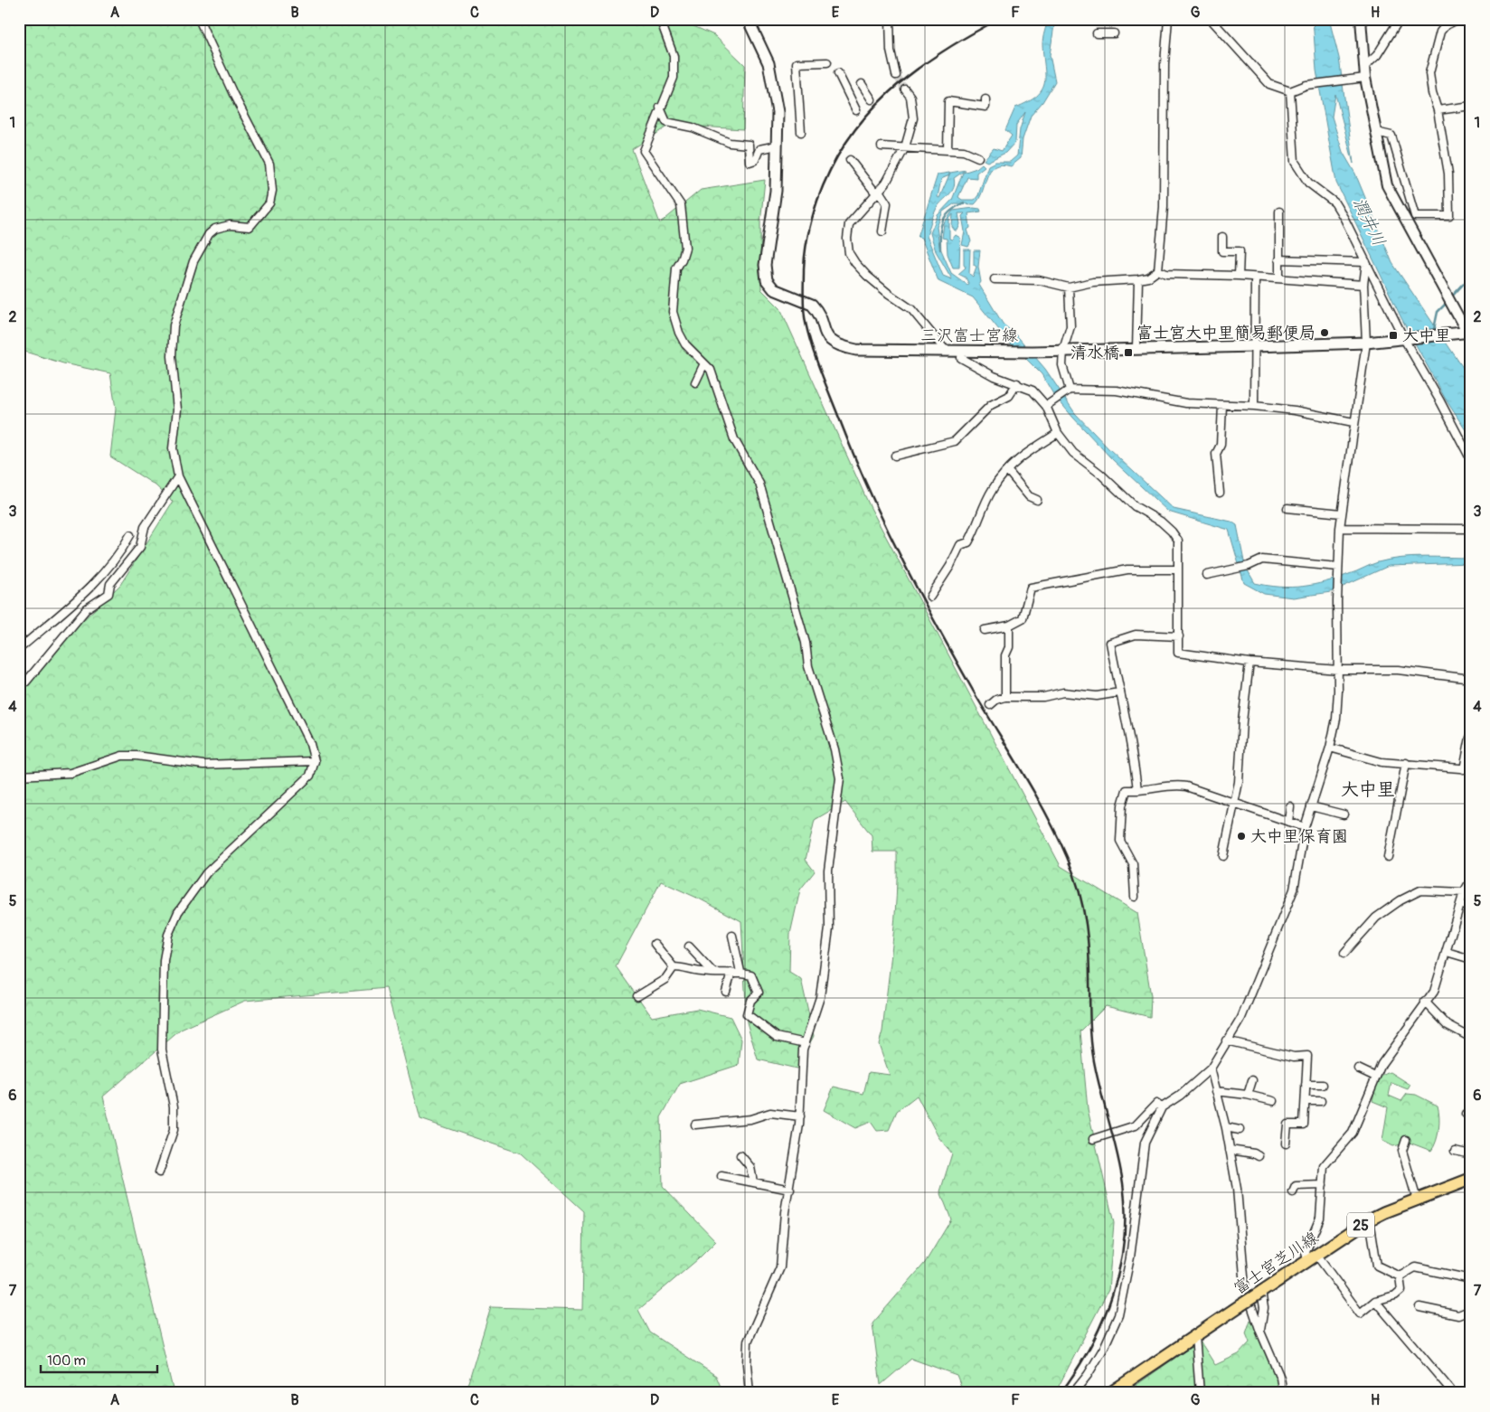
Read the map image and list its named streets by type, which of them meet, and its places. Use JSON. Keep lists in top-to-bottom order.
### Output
{
  "streets": {
    "main road": ["三沢富士宮線", "25", "富士宮芝川線"]
  },
  "districts": ["大中里"],
  "water": ["潤井川"],
  "places": {
    "other": ["富士宮大中里簡易郵便局", "大中里保育園"],
    "transit": ["大中里", "清水橋"]
  },
  "scale_bar": "100 m",
  "grid": {
    "columns": [
      "A",
      "B",
      "C",
      "D",
      "E",
      "F",
      "G",
      "H"
    ],
    "rows": [
      "1",
      "2",
      "3",
      "4",
      "5",
      "6",
      "7"
    ]
  }
}
